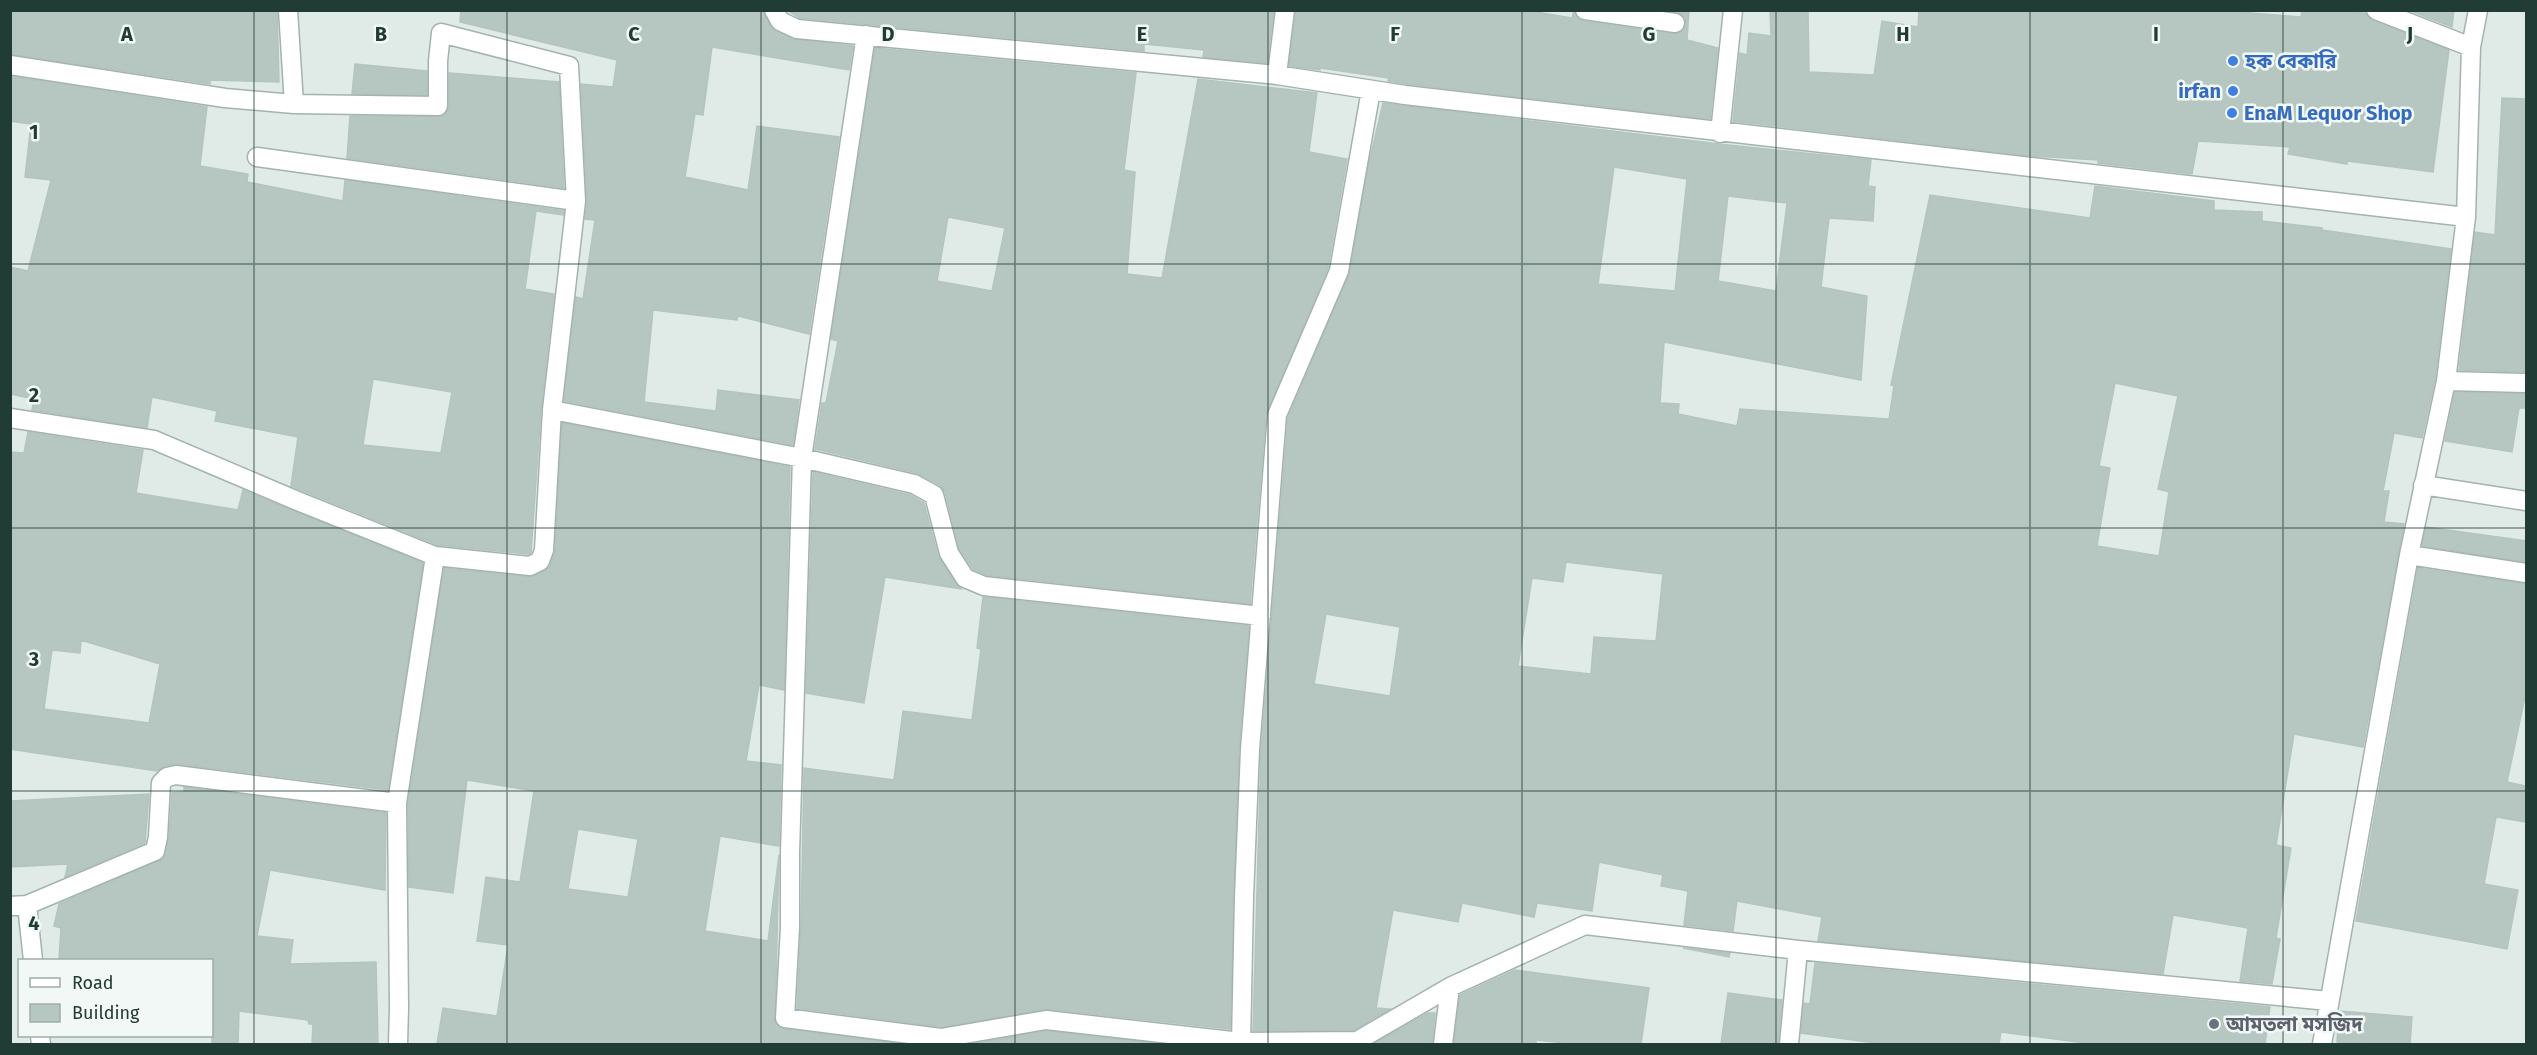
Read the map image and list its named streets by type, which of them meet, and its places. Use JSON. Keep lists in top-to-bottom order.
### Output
{
  "places": [
    "হক বেকারি",
    "irfan",
    "EnaM Lequor Shop",
    "আমতলা মসজিদ"
  ],
  "legend": ["Road", "Building"],
  "grid": {
    "columns": [
      "A",
      "B",
      "C",
      "D",
      "E",
      "F",
      "G",
      "H",
      "I",
      "J"
    ],
    "rows": [
      "1",
      "2",
      "3",
      "4"
    ]
  }
}
